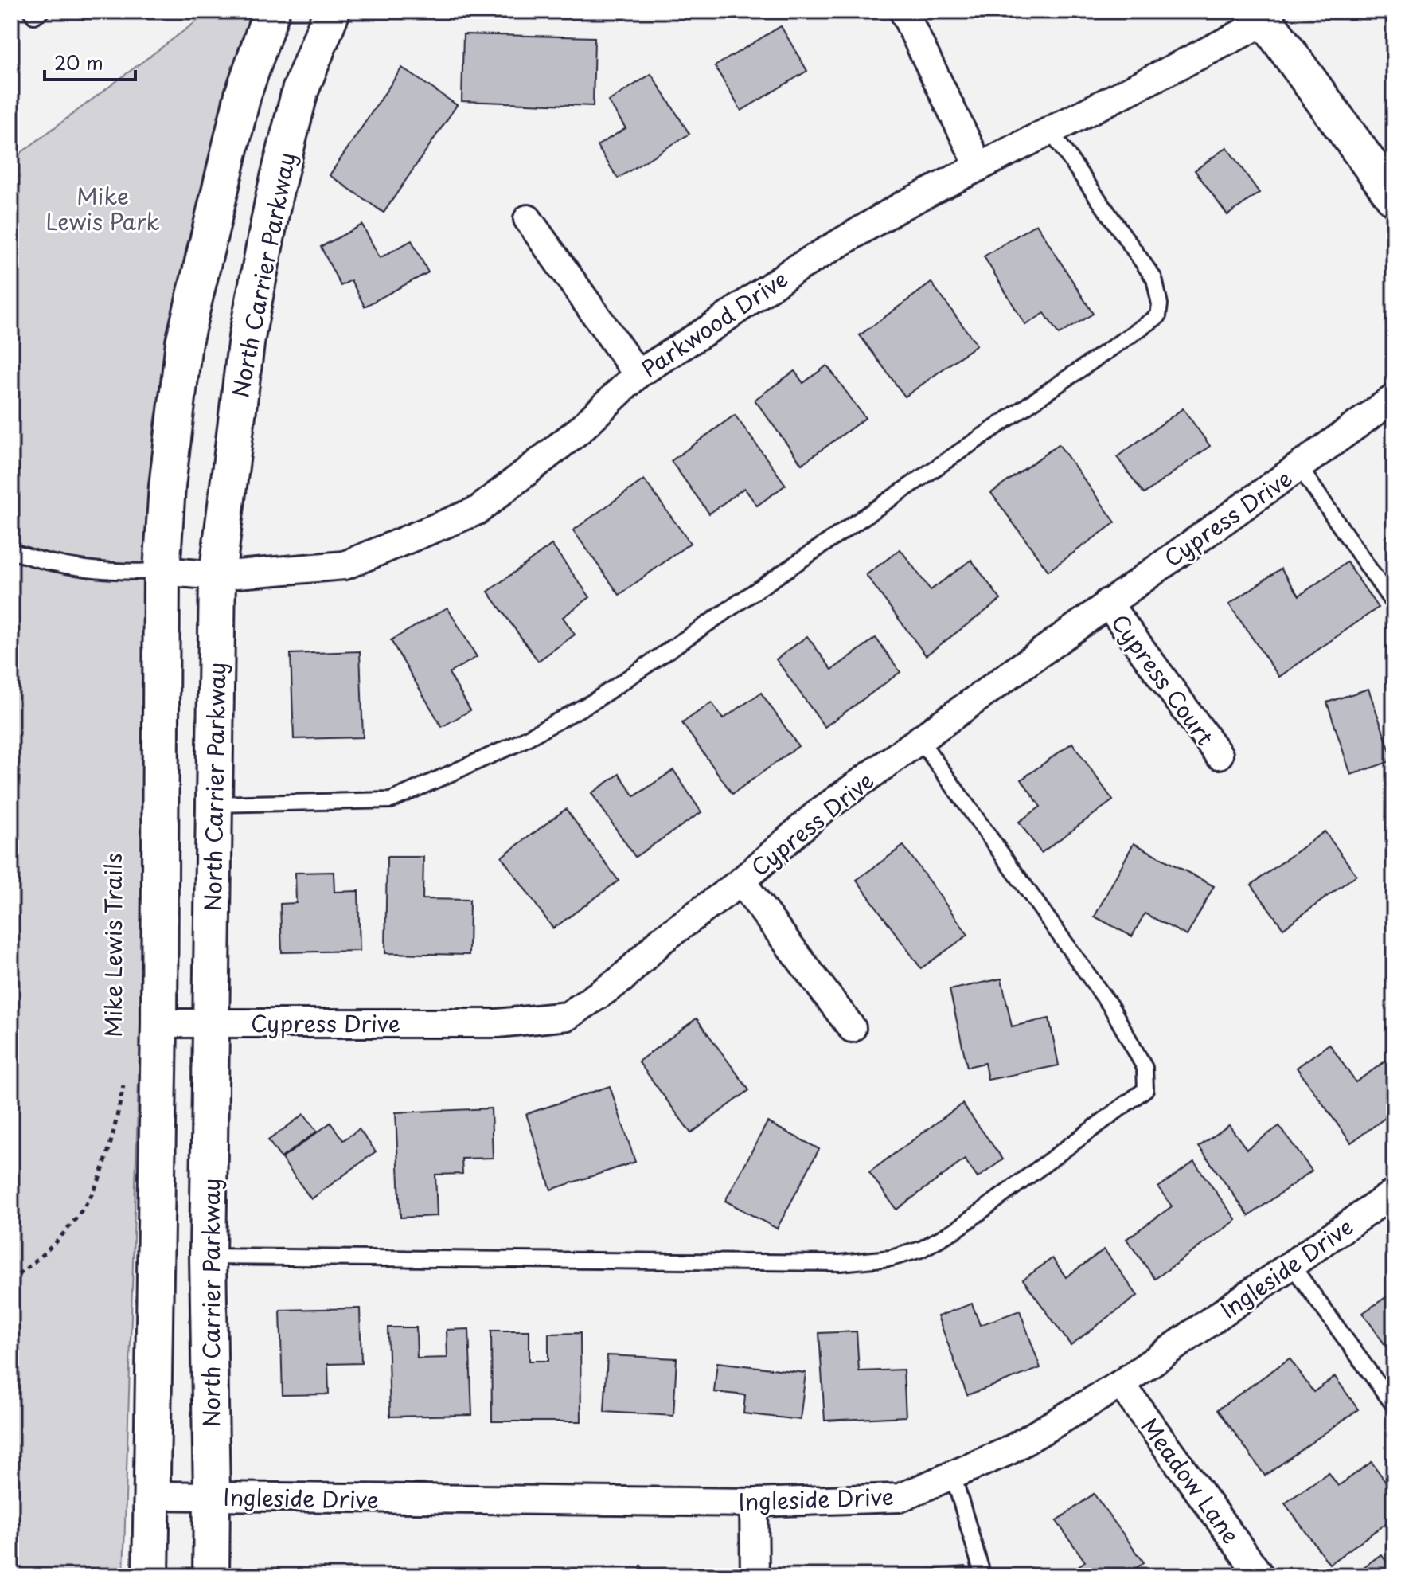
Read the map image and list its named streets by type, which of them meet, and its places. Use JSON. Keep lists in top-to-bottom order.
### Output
{
  "streets": {
    "main road": ["North Carrier Parkway"],
    "street": [
      "Parkwood Drive",
      "Cypress Drive",
      "Cypress Court",
      "Ingleside Drive",
      "Meadow Lane"
    ]
  },
  "crossings": [
    ["North Carrier Parkway", "Parkwood Drive"],
    ["North Carrier Parkway", "Cypress Drive"],
    ["North Carrier Parkway", "Ingleside Drive"],
    ["Cypress Drive", "Cypress Court"],
    ["Ingleside Drive", "Meadow Lane"]
  ],
  "parks": ["Mike Lewis Park"],
  "scale_bar": "20 m"
}
